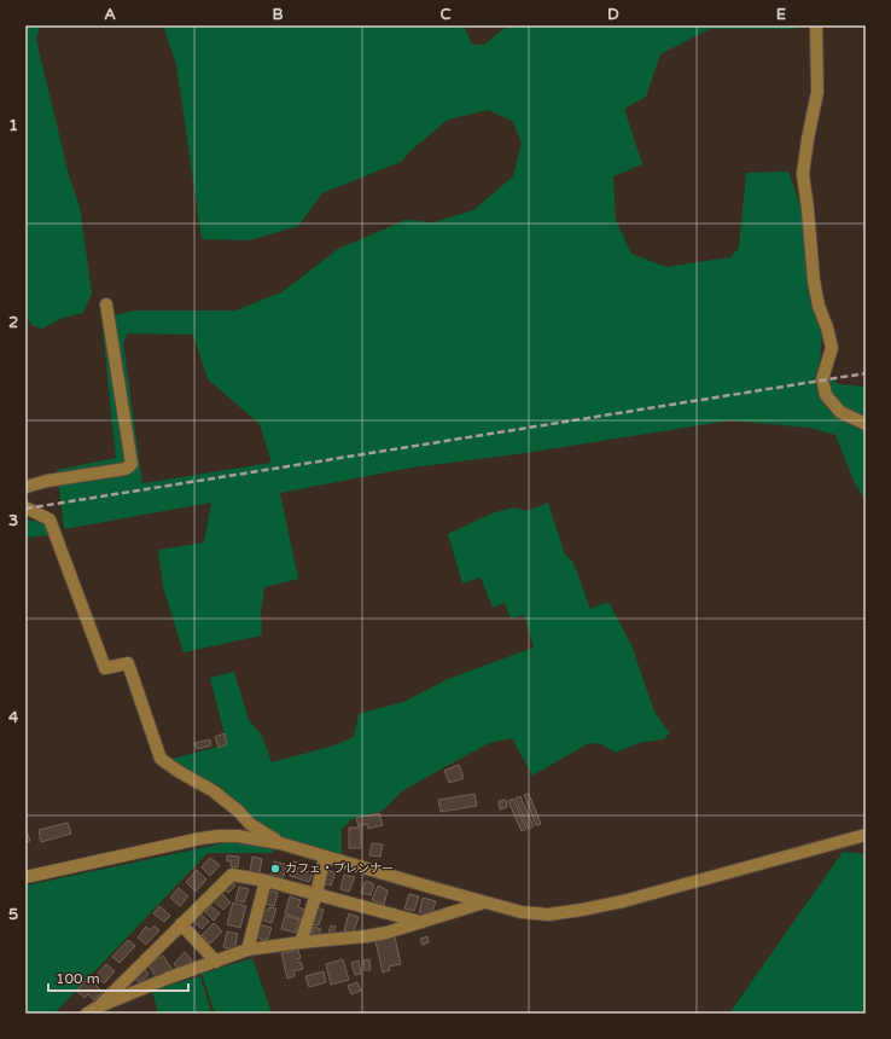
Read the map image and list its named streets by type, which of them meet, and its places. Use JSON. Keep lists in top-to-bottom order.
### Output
{
  "places": ["カフェ・ブレンナー"],
  "scale_bar": "100 m",
  "grid": {
    "columns": [
      "A",
      "B",
      "C",
      "D",
      "E"
    ],
    "rows": [
      "1",
      "2",
      "3",
      "4",
      "5"
    ]
  }
}
